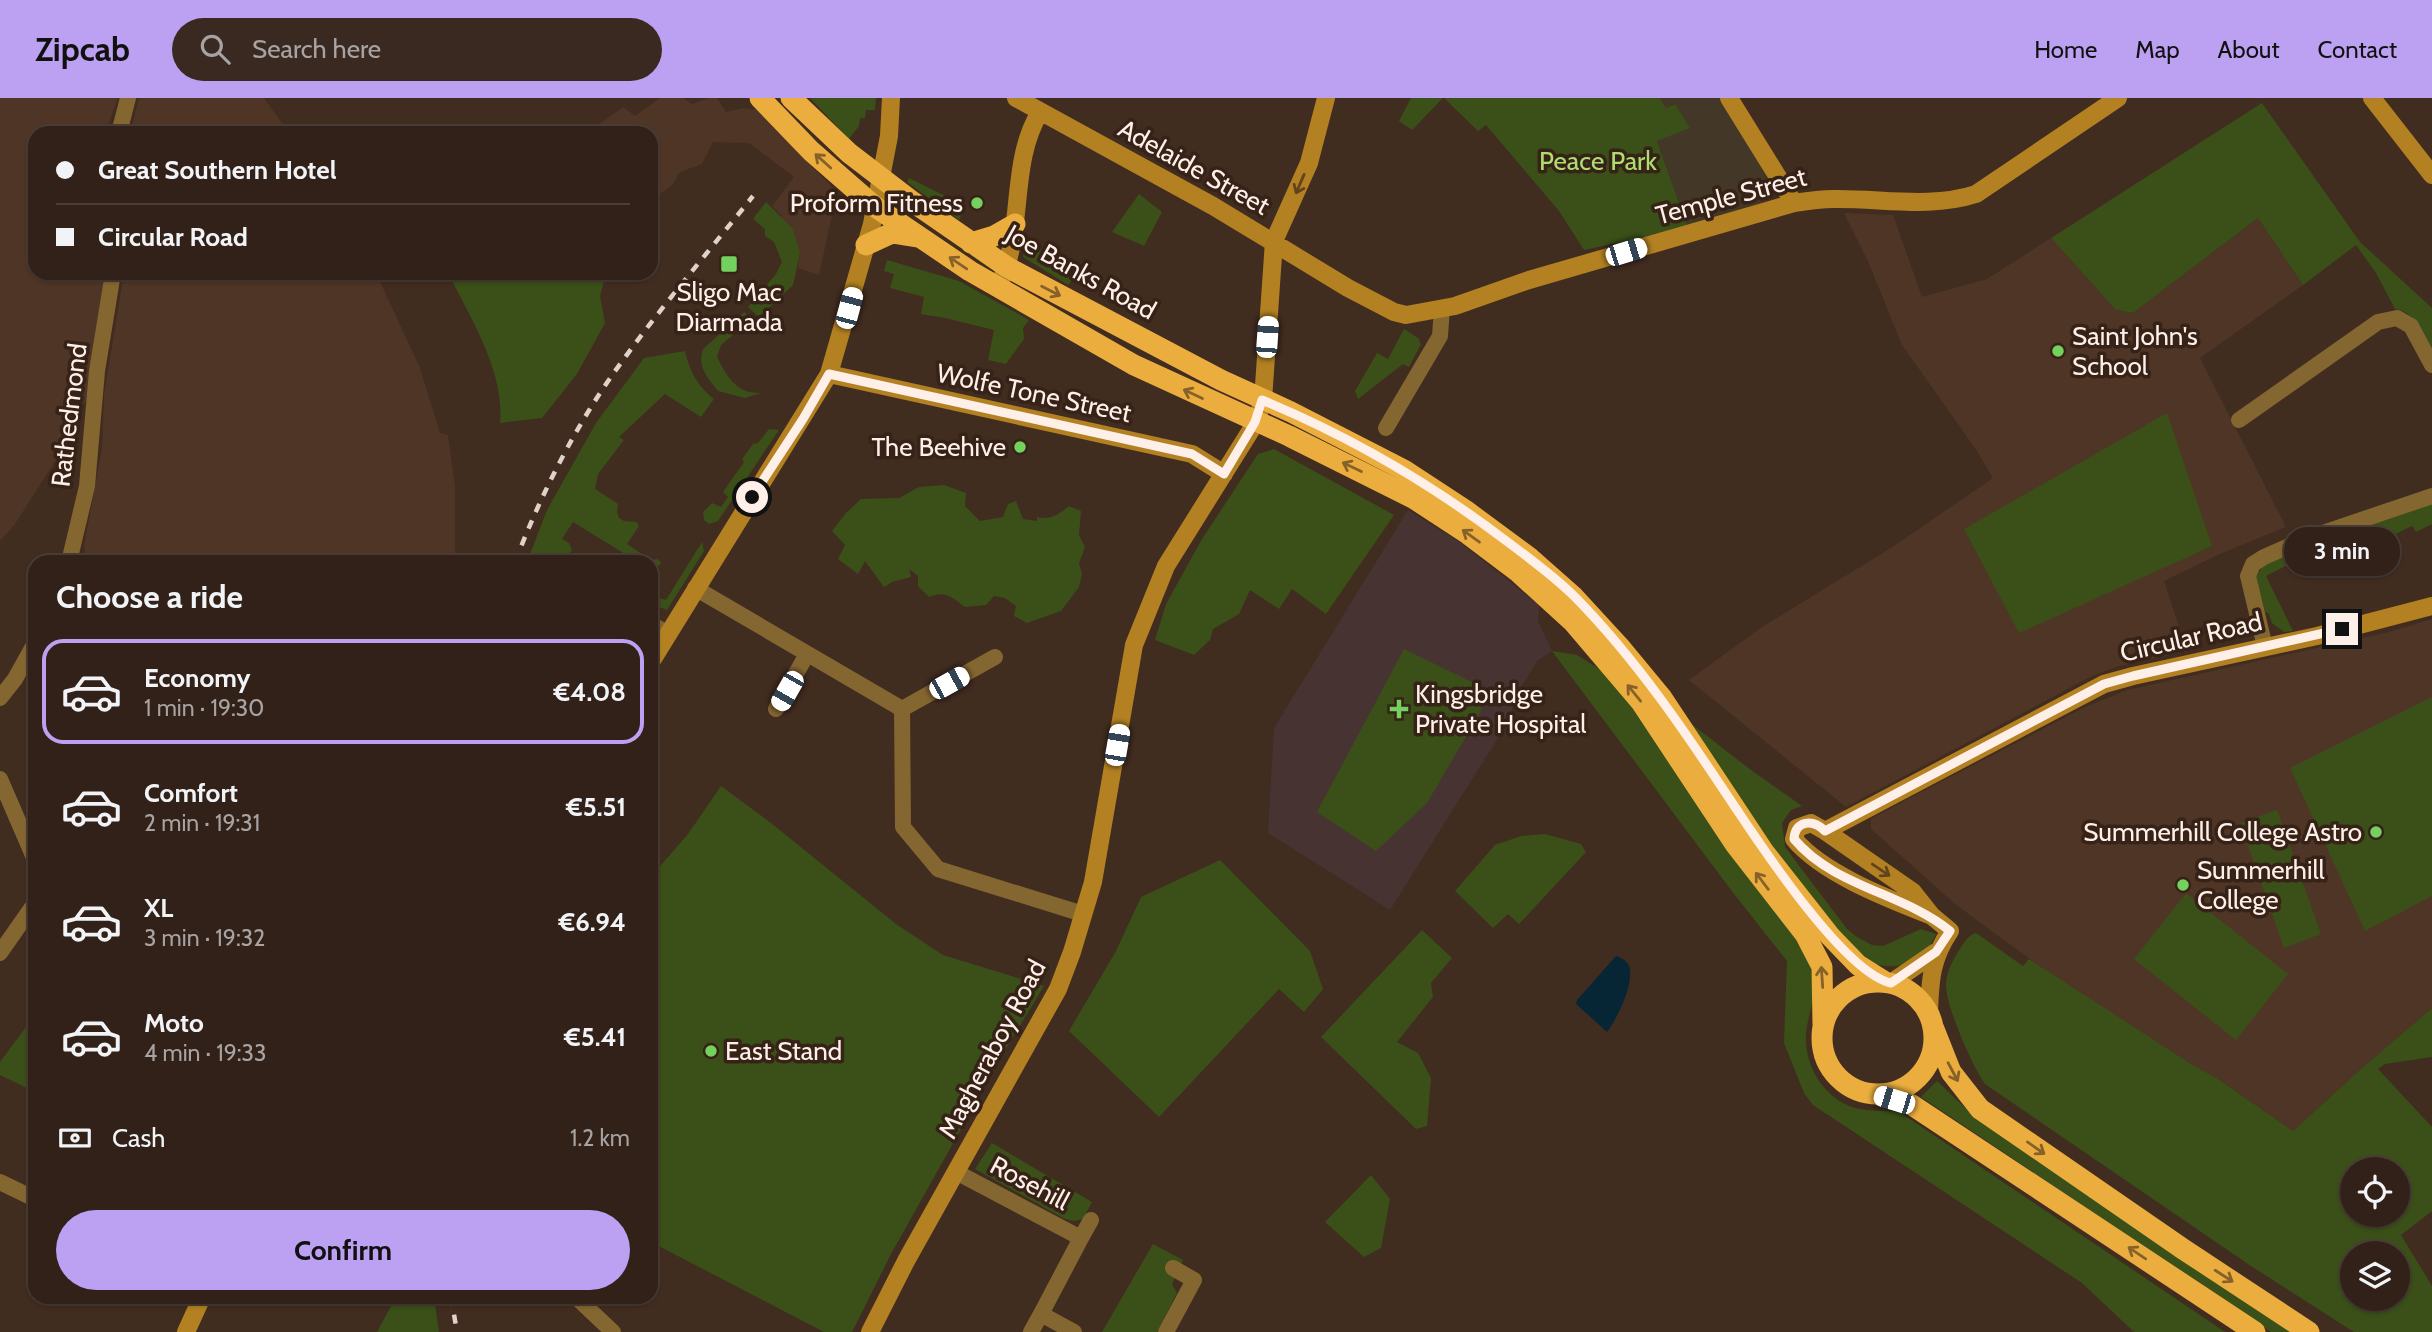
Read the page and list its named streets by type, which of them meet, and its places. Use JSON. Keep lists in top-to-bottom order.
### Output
{
  "streets": {
    "highway": ["Joe Banks Road"],
    "street": [
      "Adelaide Street",
      "Temple Street",
      "Wolfe Tone Street",
      "Rathedmond",
      "Circular Road",
      "Magheraboy Road",
      "Rosehill"
    ]
  },
  "crossings": [
    ["Adelaide Street", "Temple Street"],
    ["Adelaide Street", "Magheraboy Road"],
    ["Temple Street", "Magheraboy Road"],
    ["Joe Banks Road", "Magheraboy Road"],
    ["Wolfe Tone Street", "Magheraboy Road"],
    ["Magheraboy Road", "Rosehill"]
  ],
  "parks": ["Peace Park"],
  "places": {
    "other": [
      "Proform Fitness",
      "Saint John's School",
      "The Beehive",
      "Summerhill College Astro",
      "Summerhill College",
      "East Stand"
    ],
    "transit": ["Sligo Mac Diarmada"],
    "health": ["Kingsbridge Private Hospital"]
  },
  "page": {
    "header": "Zipcab",
    "search": "Search here",
    "nav": [
      "Home",
      "Map",
      "About",
      "Contact"
    ],
    "banner": ["Great Southern Hotel", "Circular Road"],
    "bubble": "3 min",
    "heading": "Choose a ride",
    "list": [
      {
        "name": "Economy",
        "note": "1 min · 19:30",
        "value": "€4.08"
      },
      {
        "name": "Comfort",
        "note": "2 min · 19:31",
        "value": "€5.51"
      },
      {
        "name": "XL",
        "note": "3 min · 19:32",
        "value": "€6.94"
      },
      {
        "name": "Moto",
        "note": "4 min · 19:33",
        "value": "€5.41"
      }
    ],
    "pay": ["Cash", "1.2 km"],
    "buttons": "Confirm"
  }
}
